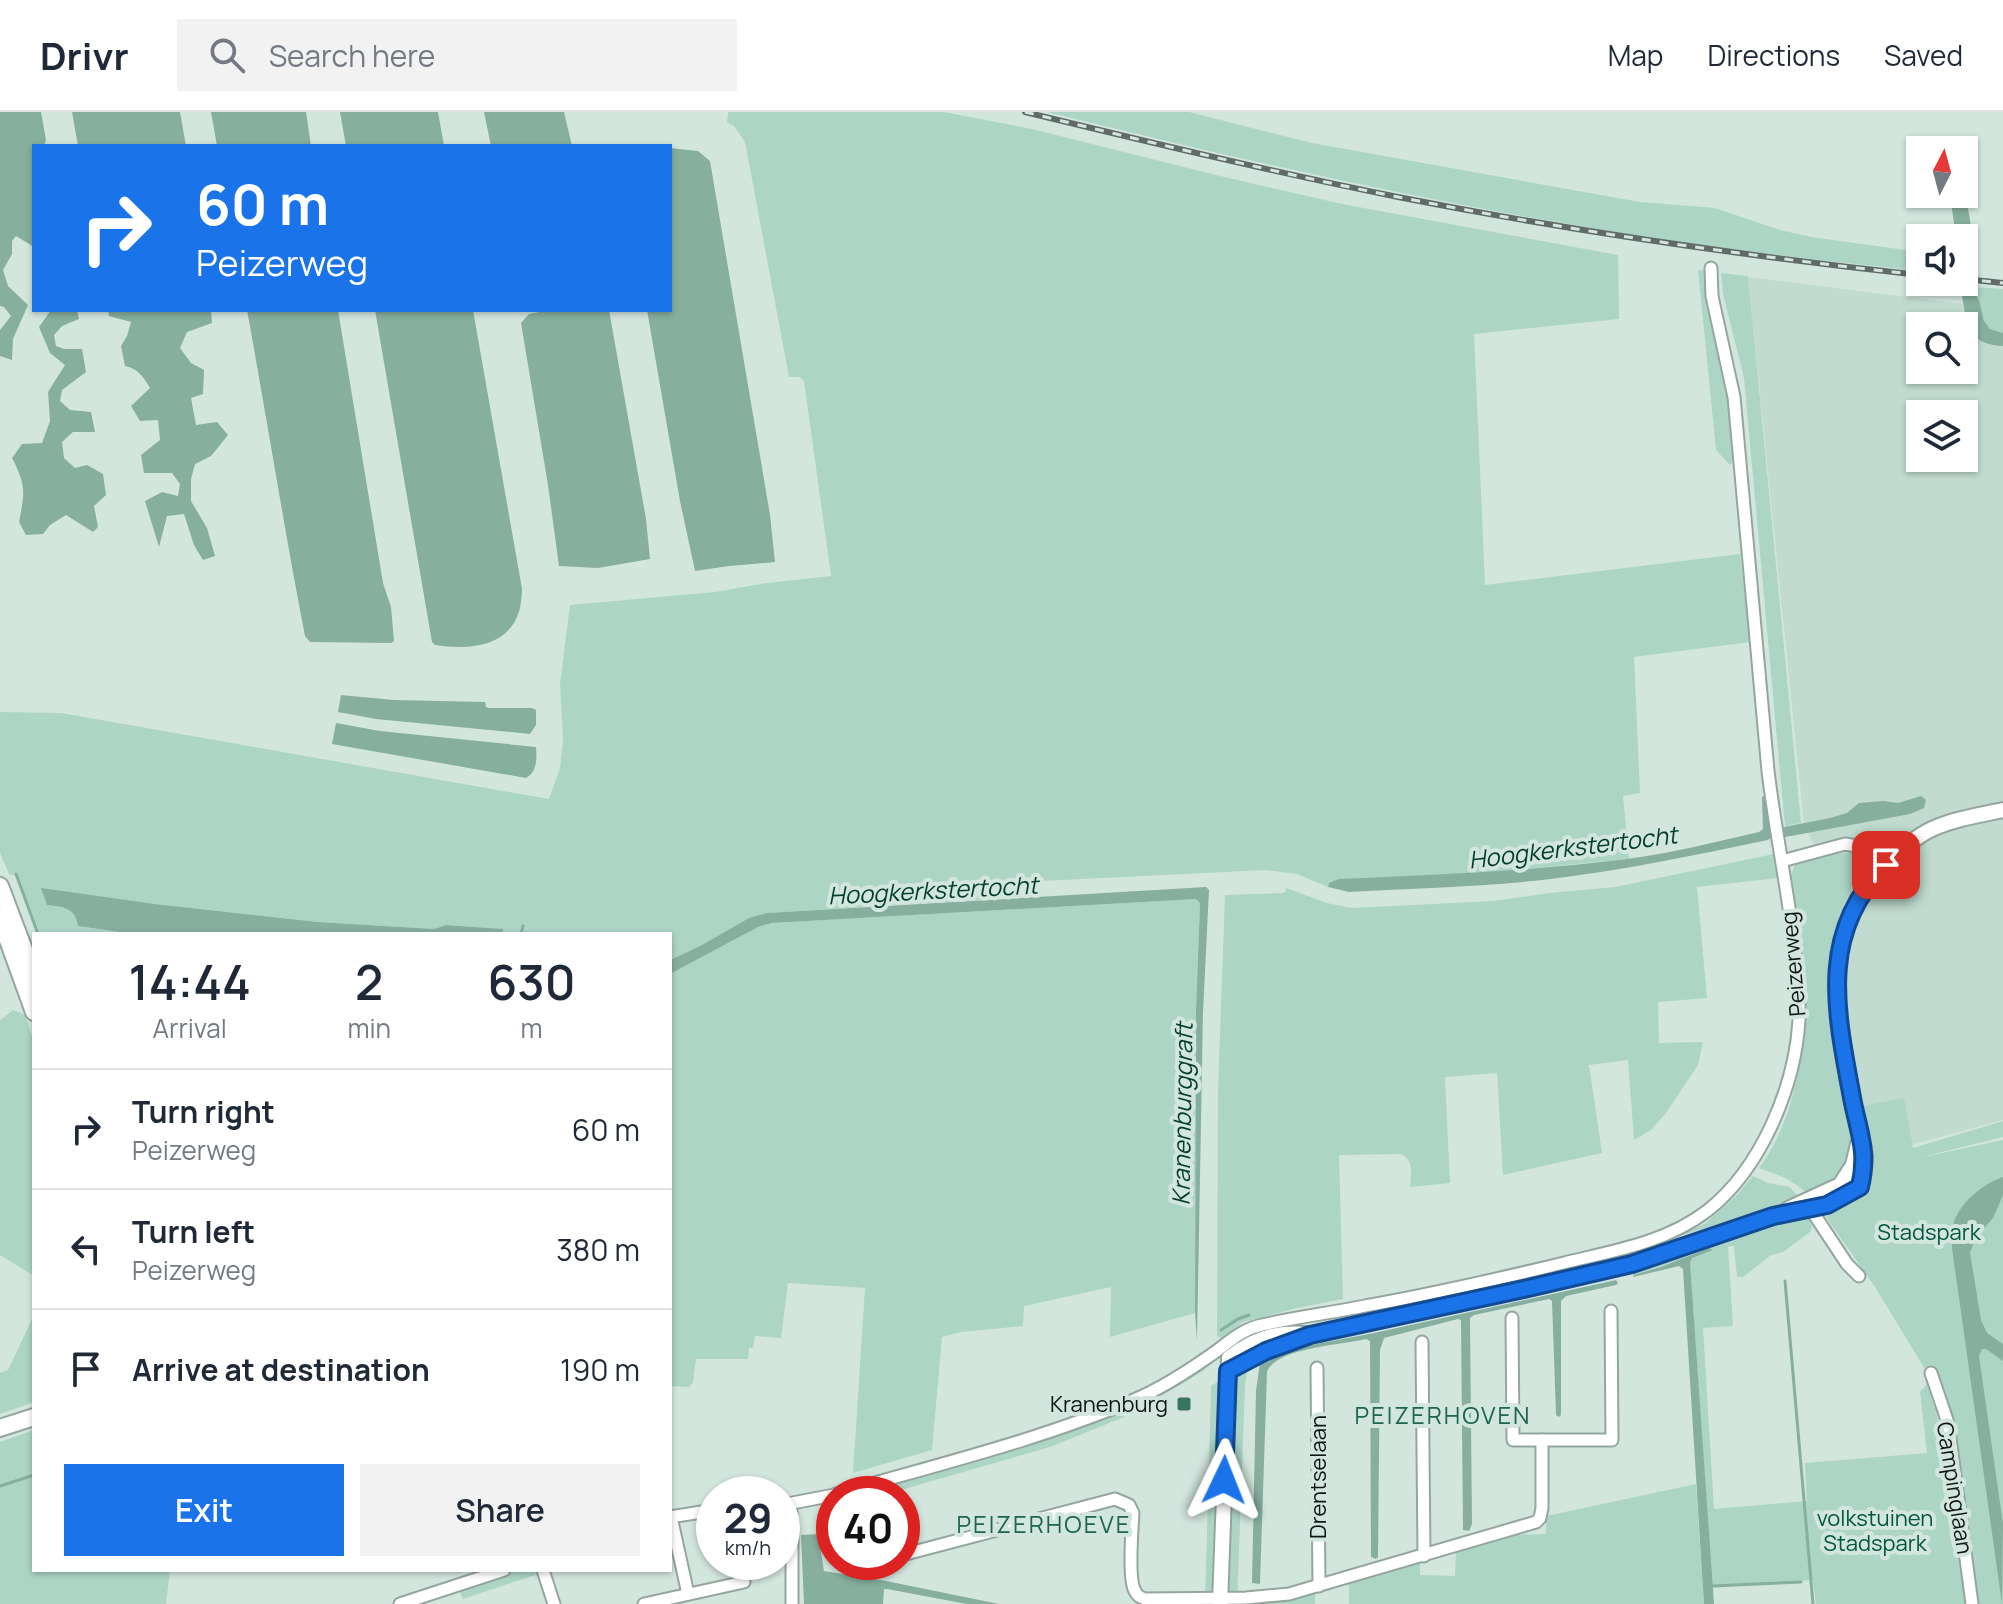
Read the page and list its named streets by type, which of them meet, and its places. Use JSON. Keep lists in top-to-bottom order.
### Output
{
  "streets": {
    "street": ["Peizerweg", "Drentselaan", "Campinglaan"]
  },
  "districts": ["PEIZERHOVEN", "PEIZERHOEVE"],
  "water": ["Hoogkerkstertocht", "Kranenburggraft"],
  "parks": ["Stadspark", "volkstuinen Stadspark"],
  "places": {
    "transit": ["Kranenburg"]
  },
  "north": "top",
  "page": {
    "header": "Drivr",
    "search": "Search here",
    "nav": ["Map", "Directions", "Saved"],
    "turn": ["60 m", "Peizerweg"],
    "eta": [
      "14:44",
      "Arrival",
      "2",
      "min",
      "630",
      "m"
    ],
    "list": [
      {
        "name": "Turn right",
        "note": "Peizerweg",
        "value": "60 m"
      },
      {
        "name": "Turn left",
        "note": "Peizerweg",
        "value": "380 m"
      },
      {
        "name": "Arrive at destination",
        "value": "190 m"
      }
    ],
    "buttons": ["Exit", "Share"],
    "speed": "29 km/h",
    "limit": "40"
  }
}
